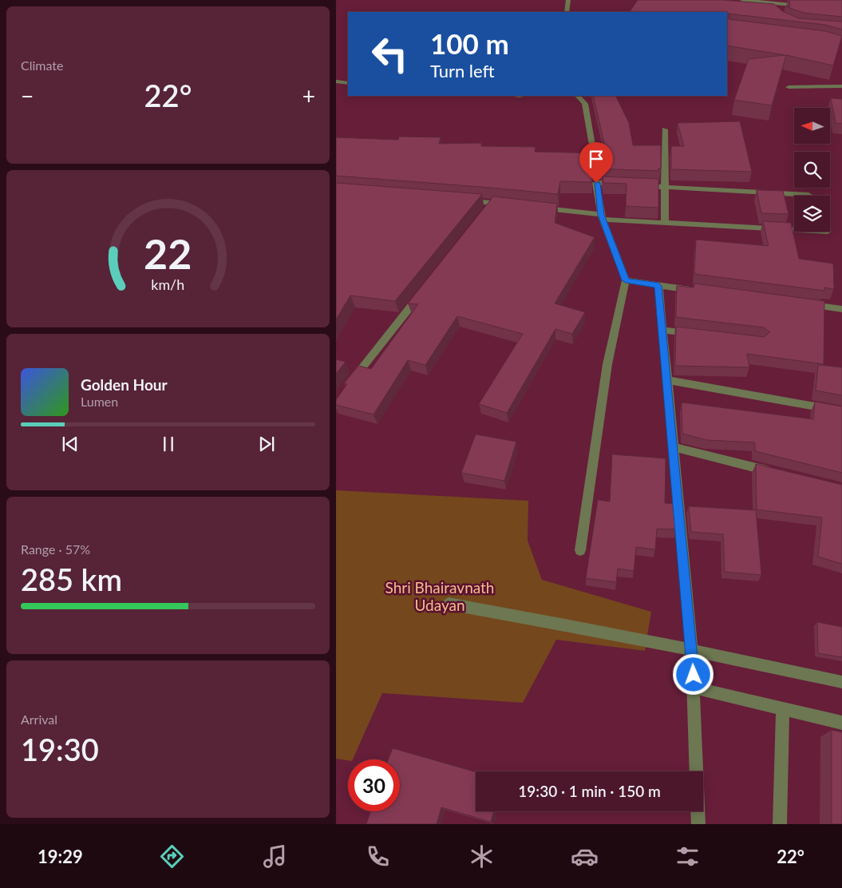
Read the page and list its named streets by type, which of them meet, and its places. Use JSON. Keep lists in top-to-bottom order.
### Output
{
  "parks": ["Shri Bhairavnath Udayan"],
  "north": "left",
  "page": {
    "tile": [
      "Climate",
      ["Range · 57%", "285 km"],
      ["Arrival", "19:30"]
    ],
    "turn": ["100 m", "Turn left"],
    "heat": ["−", "22°", "+"],
    "song": ["Golden Hour", "Lumen"],
    "limit": "30",
    "trip": "19:30 · 1 min · 150 m",
    "tabs": ["19:29", "22°"],
    "gauge": ["22", "km/h"]
  }
}
